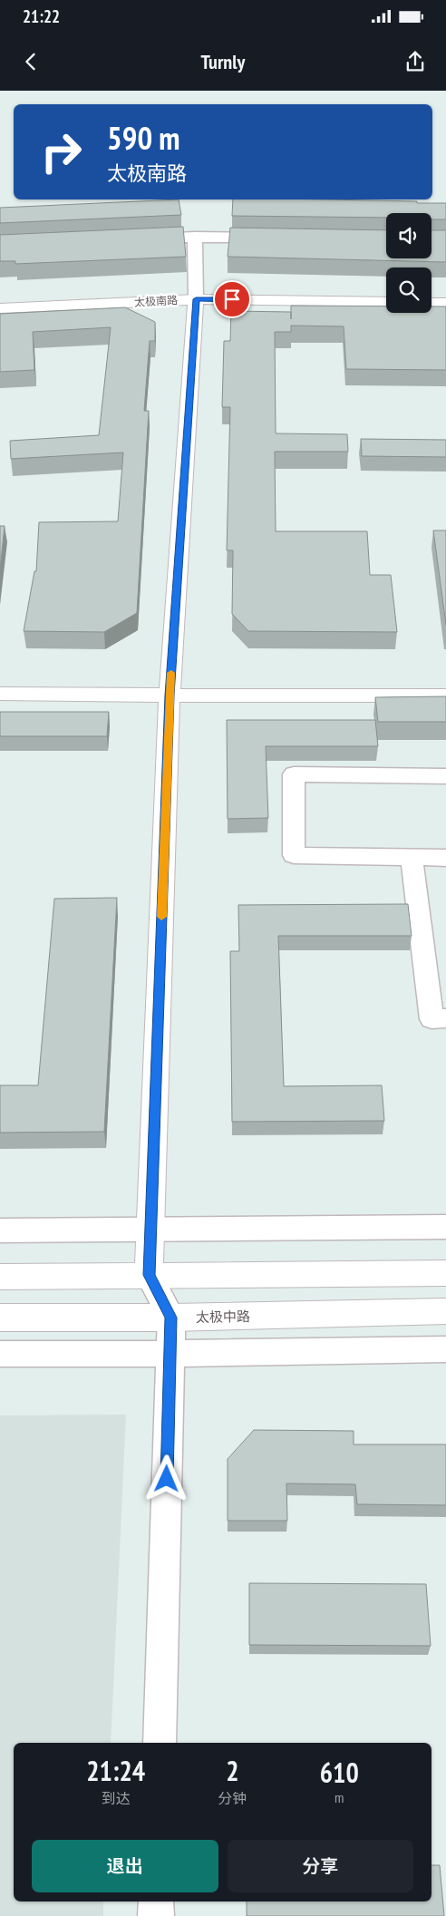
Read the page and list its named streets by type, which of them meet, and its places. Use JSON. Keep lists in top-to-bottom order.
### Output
{
  "streets": {
    "street": ["太极南路", "太极中路"]
  },
  "page": {
    "status": "21:22",
    "header": "Turnly",
    "turn": ["590 m", "太极南路"],
    "eta": [
      "21:24",
      "到达",
      "2",
      "分钟",
      "610",
      "m"
    ],
    "buttons": ["退出", "分享"]
  }
}
